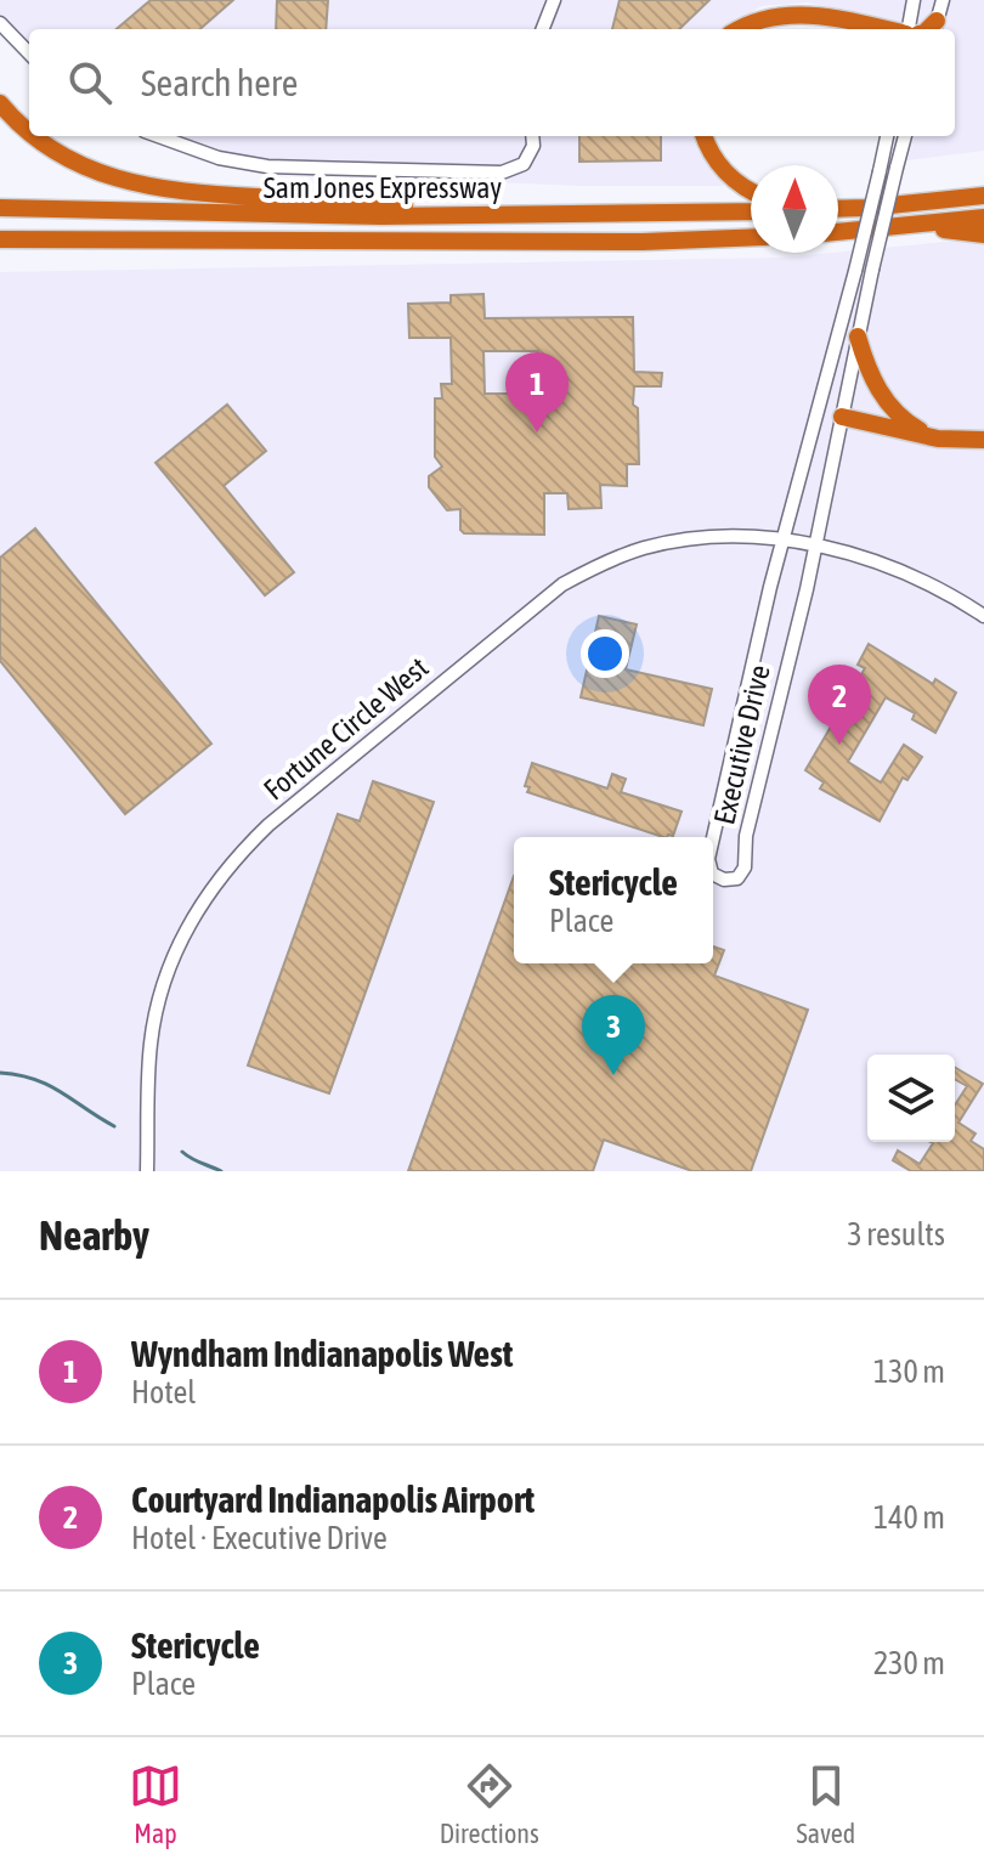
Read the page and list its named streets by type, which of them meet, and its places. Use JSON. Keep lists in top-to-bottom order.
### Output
{
  "streets": {
    "highway": ["Sam Jones Expressway"],
    "street": ["Fortune Circle West", "Executive Drive"]
  },
  "crossings": [
    ["Fortune Circle West", "Executive Drive"]
  ],
  "north": "top",
  "page": {
    "search": "Search here",
    "pins": ["1", "2", "3"],
    "popup": ["Stericycle", "Place"],
    "heading": ["Nearby", "3 results"],
    "list": [
      {
        "mark": "1",
        "name": "Wyndham Indianapolis West",
        "note": "Hotel",
        "value": "130 m"
      },
      {
        "mark": "2",
        "name": "Courtyard Indianapolis Airport",
        "note": "Hotel · Executive Drive",
        "value": "140 m"
      },
      {
        "mark": "3",
        "name": "Stericycle",
        "note": "Place",
        "value": "230 m"
      }
    ],
    "nav": ["Map", "Directions", "Saved"]
  }
}
